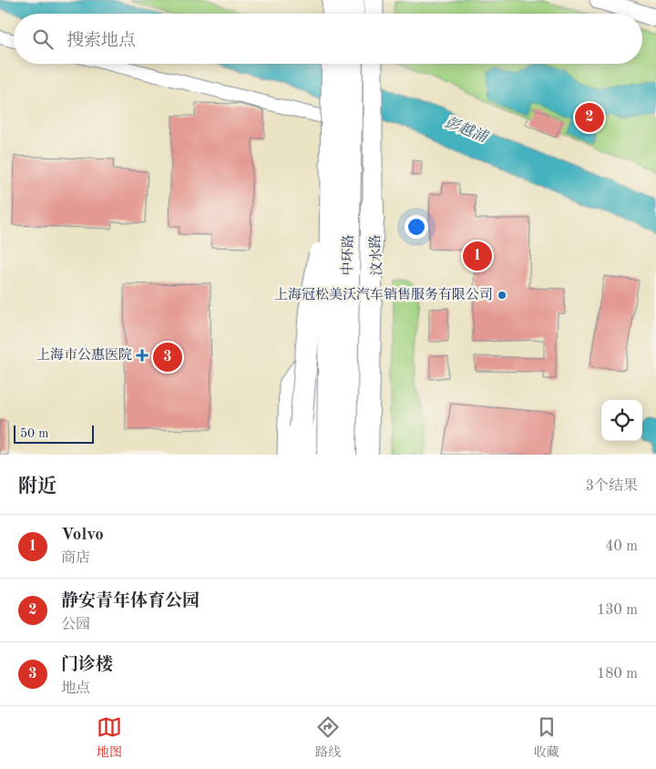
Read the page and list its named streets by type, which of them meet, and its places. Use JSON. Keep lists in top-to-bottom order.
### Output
{
  "streets": {
    "highway": ["中环路"],
    "main road": ["汶水路"]
  },
  "water": ["彭越浦"],
  "places": {
    "other": ["上海冠松美沃汽车销售服务有限公司"],
    "health": ["上海市公惠医院"]
  },
  "scale_bar": "50 m",
  "page": {
    "search": "搜索地点",
    "pins": ["2", "1", "3"],
    "scale": "50 m",
    "heading": ["附近", "3个结果"],
    "list": [
      {
        "mark": "1",
        "name": "Volvo",
        "note": "商店",
        "value": "40 m"
      },
      {
        "mark": "2",
        "name": "静安青年体育公园",
        "note": "公园",
        "value": "130 m"
      },
      {
        "mark": "3",
        "name": "门诊楼",
        "note": "地点",
        "value": "180 m"
      }
    ],
    "nav": ["地图", "路线", "收藏"]
  }
}
